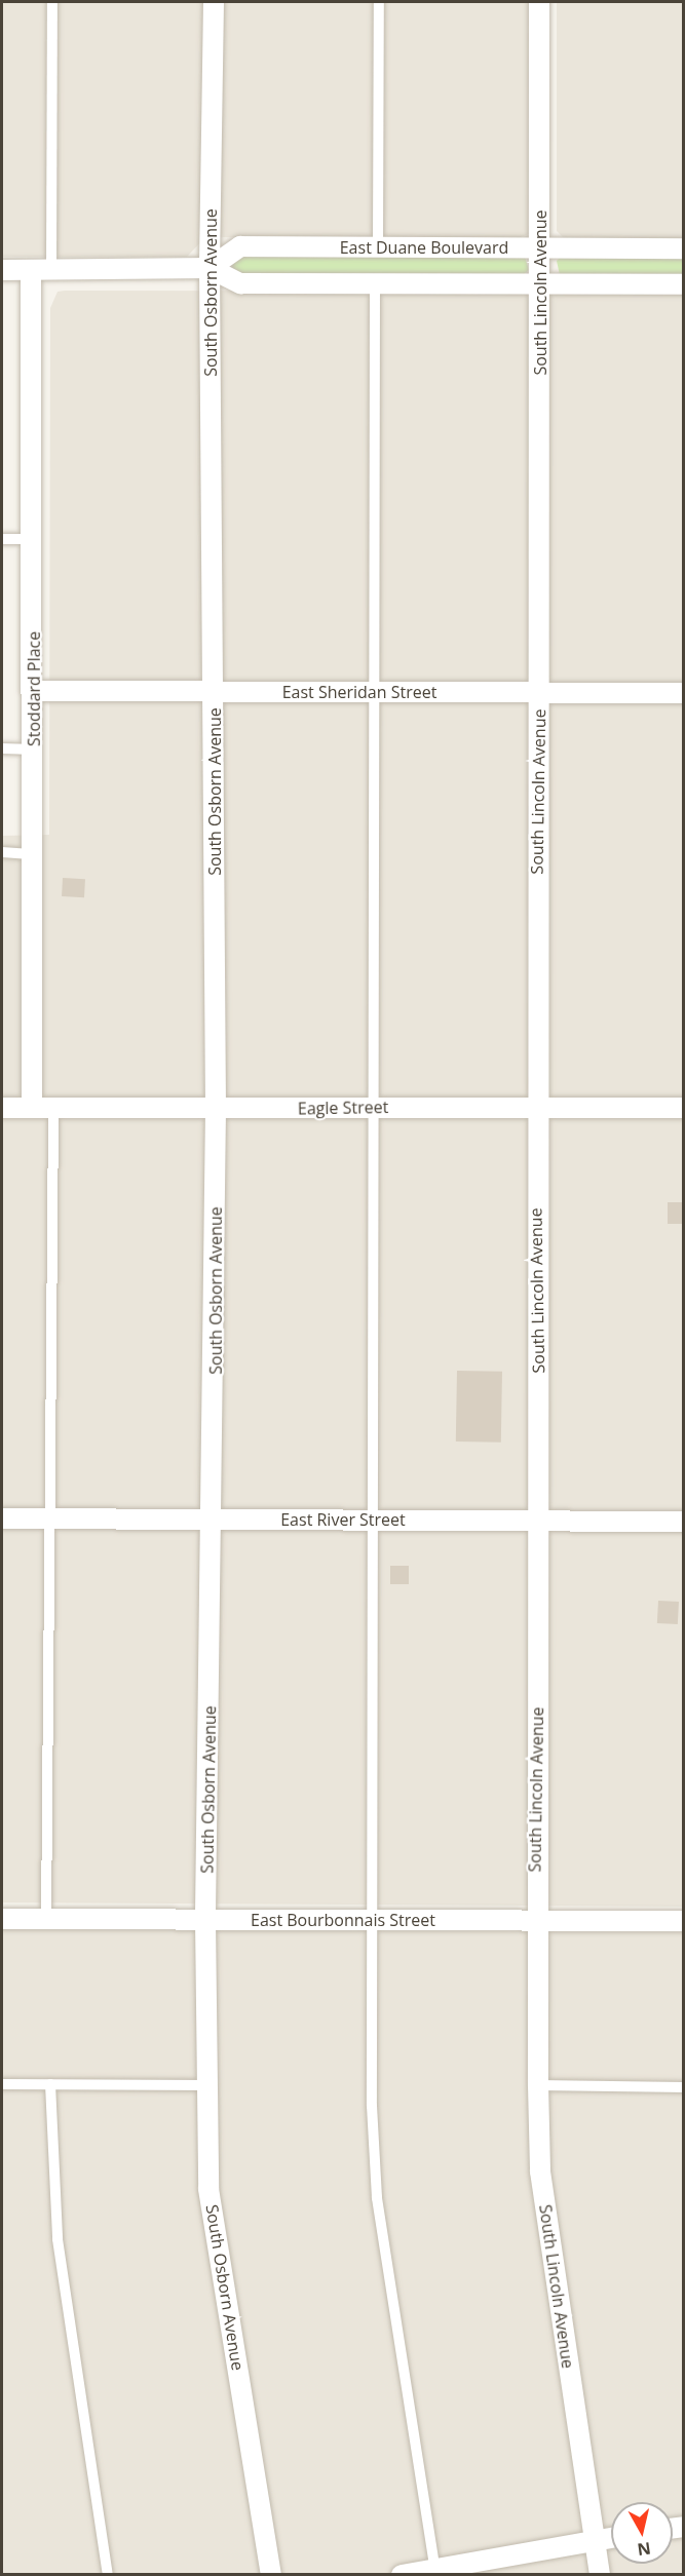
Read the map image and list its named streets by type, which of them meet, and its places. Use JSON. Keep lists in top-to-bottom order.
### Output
{
  "streets": {
    "street": [
      "East Duane Boulevard",
      "South Osborn Avenue",
      "South Lincoln Avenue",
      "Stoddard Place",
      "East Sheridan Street",
      "Eagle Street",
      "East River Street",
      "East Bourbonnais Street"
    ]
  },
  "crossings": [
    ["East Duane Boulevard", "South Osborn Avenue"],
    ["East Duane Boulevard", "South Lincoln Avenue"],
    ["South Osborn Avenue", "East Sheridan Street"],
    ["South Osborn Avenue", "Eagle Street"],
    ["South Osborn Avenue", "East River Street"],
    ["South Osborn Avenue", "East Bourbonnais Street"],
    ["South Lincoln Avenue", "East Sheridan Street"],
    ["South Lincoln Avenue", "Eagle Street"],
    ["South Lincoln Avenue", "East River Street"],
    ["South Lincoln Avenue", "East Bourbonnais Street"],
    ["Stoddard Place", "East Sheridan Street"],
    ["Stoddard Place", "Eagle Street"]
  ],
  "north": "bottom"
}
